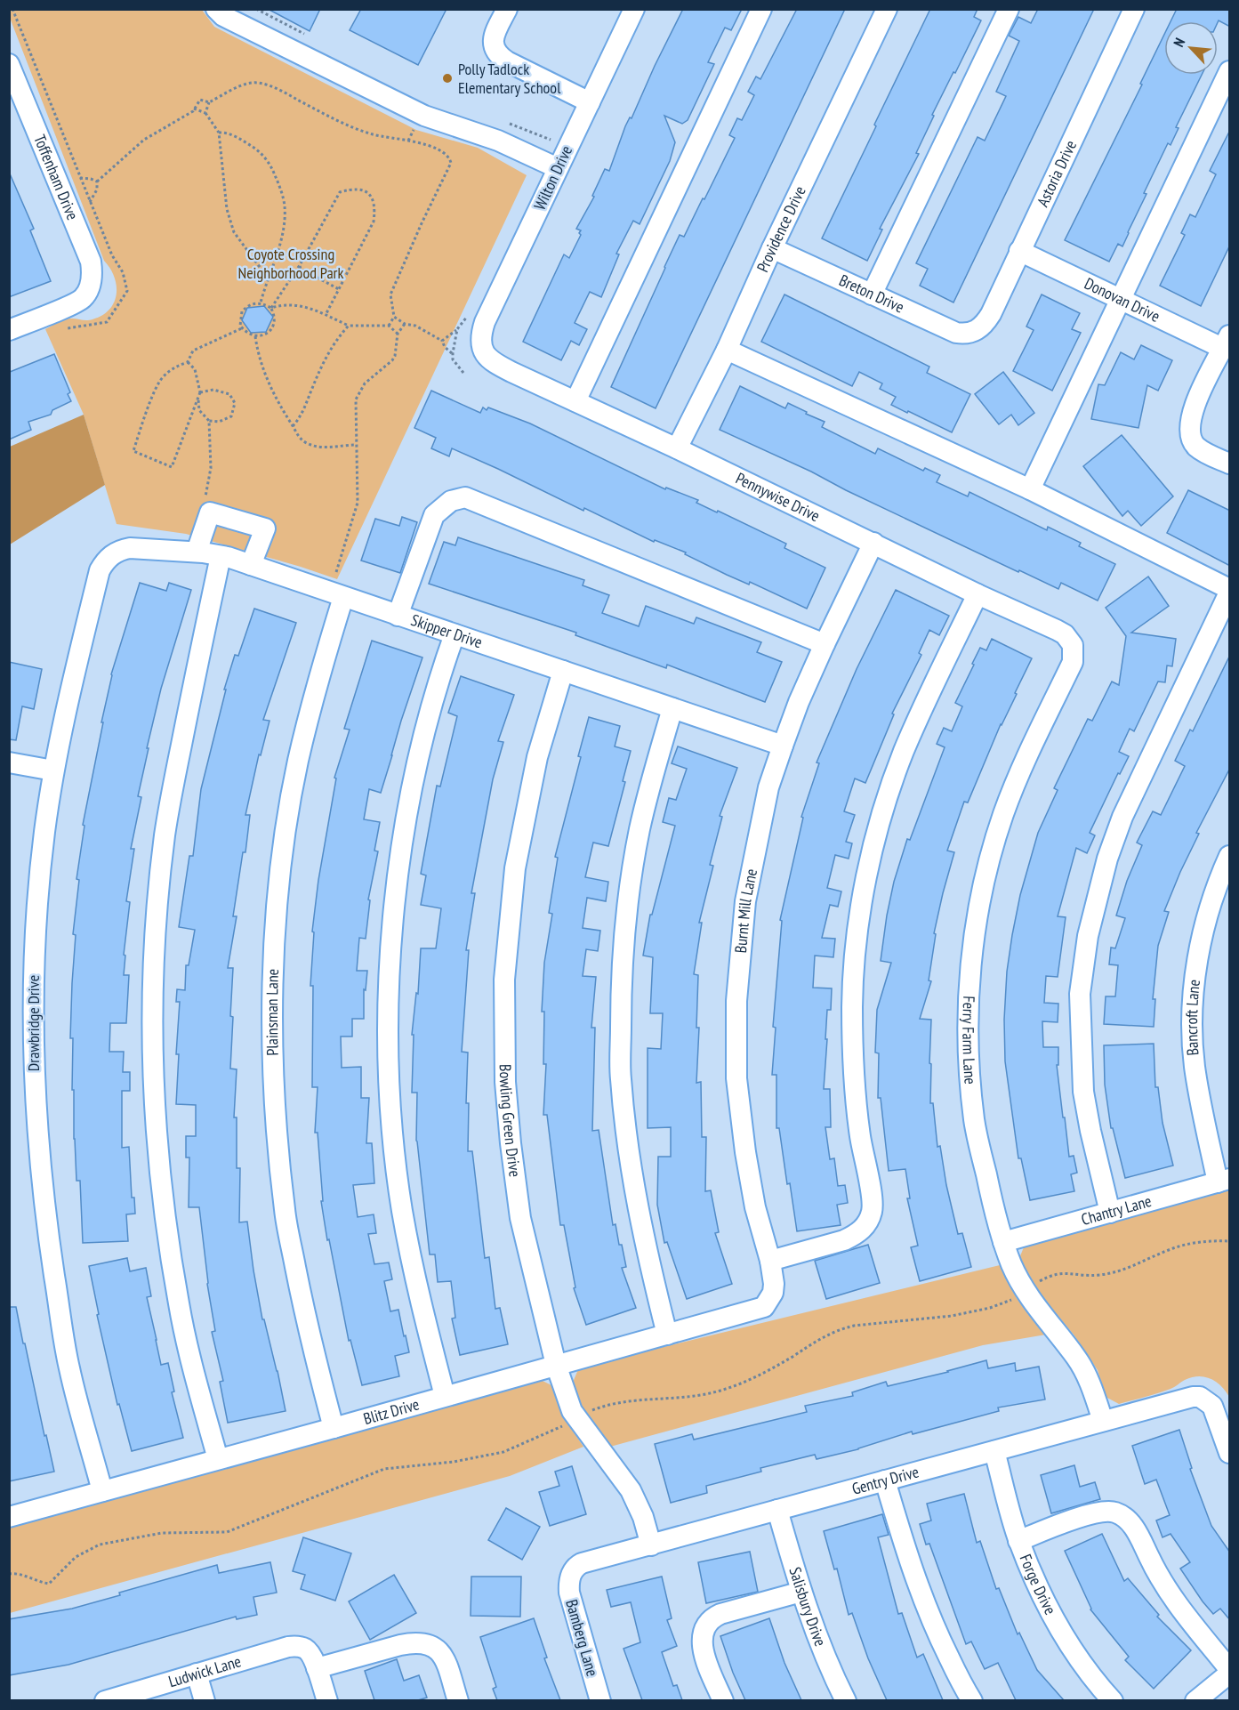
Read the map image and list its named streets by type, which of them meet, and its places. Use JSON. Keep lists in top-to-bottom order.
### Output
{
  "streets": {
    "street": [
      "Astoria Drive",
      "Toffenham Drive",
      "Wilton Drive",
      "Providence Drive",
      "Breton Drive",
      "Donovan Drive",
      "Pennywise Drive",
      "Skipper Drive",
      "Burnt Mill Lane",
      "Plainsman Lane",
      "Bancroft Lane",
      "Drawbridge Drive",
      "Ferry Farm Lane",
      "Bowling Green Drive",
      "Chantry Lane",
      "Blitz Drive",
      "Gentry Drive",
      "Forge Drive",
      "Salisbury Drive",
      "Bamberg Lane",
      "Ludwick Lane"
    ]
  },
  "crossings": [
    ["Astoria Drive", "Breton Drive"],
    ["Astoria Drive", "Donovan Drive"],
    ["Wilton Drive", "Pennywise Drive"],
    ["Providence Drive", "Breton Drive"],
    ["Providence Drive", "Pennywise Drive"],
    ["Pennywise Drive", "Burnt Mill Lane"],
    ["Pennywise Drive", "Ferry Farm Lane"],
    ["Skipper Drive", "Burnt Mill Lane"],
    ["Skipper Drive", "Plainsman Lane"],
    ["Skipper Drive", "Drawbridge Drive"],
    ["Skipper Drive", "Bowling Green Drive"],
    ["Burnt Mill Lane", "Blitz Drive"],
    ["Plainsman Lane", "Blitz Drive"],
    ["Bancroft Lane", "Chantry Lane"],
    ["Drawbridge Drive", "Blitz Drive"],
    ["Ferry Farm Lane", "Chantry Lane"],
    ["Ferry Farm Lane", "Gentry Drive"],
    ["Bowling Green Drive", "Blitz Drive"],
    ["Bowling Green Drive", "Gentry Drive"],
    ["Gentry Drive", "Forge Drive"],
    ["Gentry Drive", "Salisbury Drive"],
    ["Gentry Drive", "Bamberg Lane"]
  ],
  "parks": ["Coyote Crossing Neighborhood Park"],
  "places": ["Polly Tadlock Elementary School"],
  "north": "top left"
}
